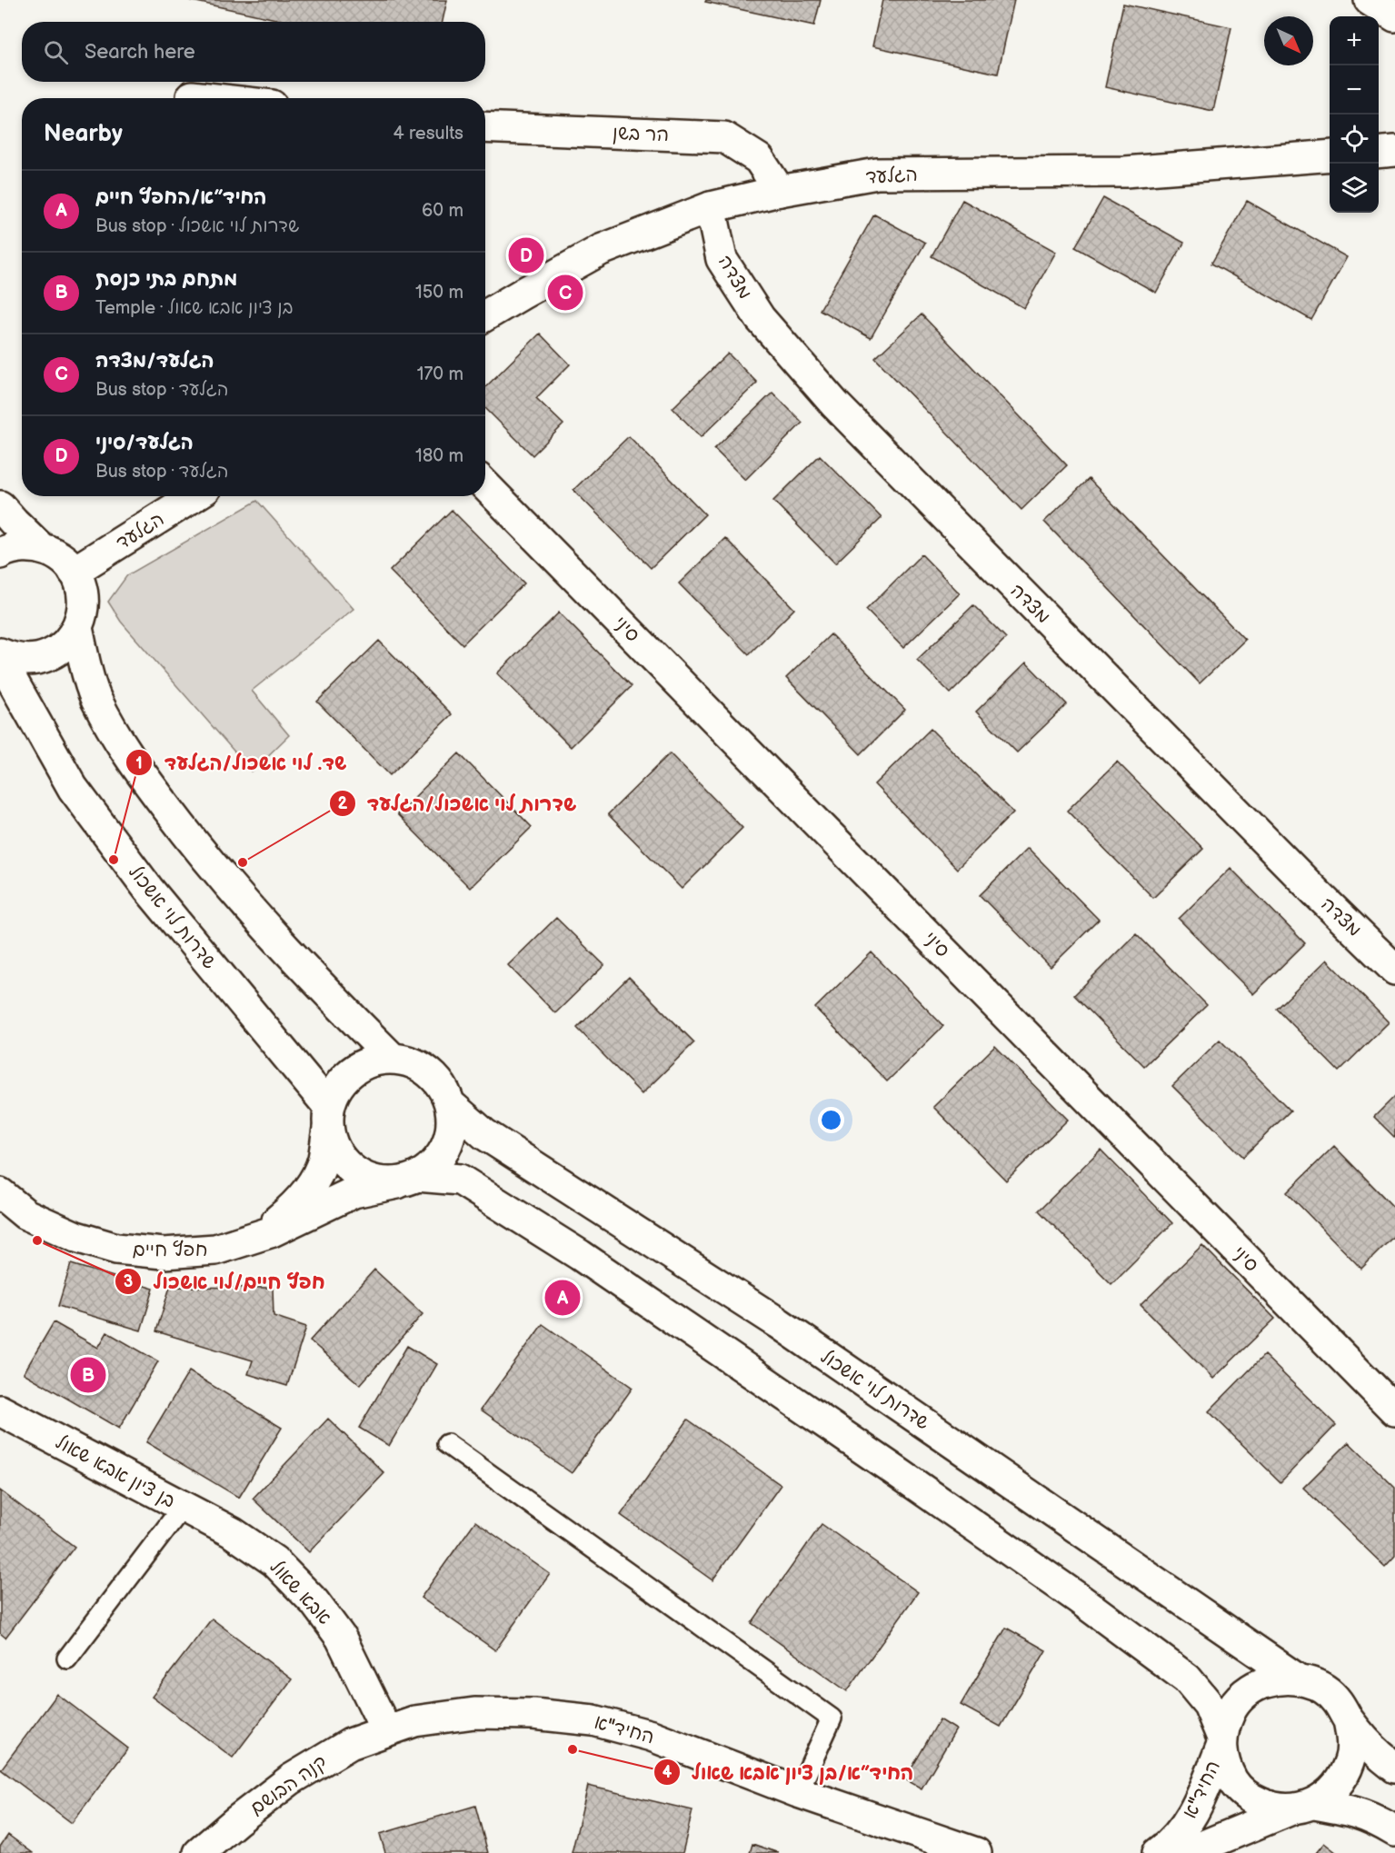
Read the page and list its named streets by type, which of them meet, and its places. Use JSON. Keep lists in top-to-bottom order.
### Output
{
  "streets": {
    "street": [
      "הר בשן",
      "הגלעד",
      "מצדה",
      "סיני",
      "שדרות לוי אשכול",
      "חפץ חיים",
      "בן ציון אבא שאול",
      "אבא שאול",
      "החיד\"א",
      "קנה הבושם"
    ]
  },
  "crossings": [
    ["הר בשן", "הגלעד"],
    ["הגלעד", "מצדה"],
    ["שדרות לוי אשכול", "חפץ חיים"],
    ["שדרות לוי אשכול", "החיד\"א"],
    ["בן ציון אבא שאול", "אבא שאול"],
    ["אבא שאול", "החיד\"א"],
    ["אבא שאול", "קנה הבושם"],
    ["החיד\"א", "קנה הבושם"]
  ],
  "places": [
    "שד. לוי אשכול/הגלעד",
    "שדרות לוי אשכול/הגלעד",
    "חפץ חיים/לוי אשכול",
    "החיד״א/בן ציון אבא שאול"
  ],
  "north": "bottom right",
  "page": {
    "map_buttons": ["+", "−"],
    "search": "Search here",
    "heading": ["Nearby", "4 results"],
    "list": [
      {
        "mark": "A",
        "name": "החיד״א/החפץ חיים",
        "note": "Bus stop · שדרות לוי אשכול",
        "value": "60 m"
      },
      {
        "mark": "B",
        "name": "מתחם בתי כנסת",
        "note": "Temple · בן ציון אבא שאול",
        "value": "150 m"
      },
      {
        "mark": "C",
        "name": "הגלעד/מצדה",
        "note": "Bus stop · הגלעד",
        "value": "170 m"
      },
      {
        "mark": "D",
        "name": "הגלעד/סיני",
        "note": "Bus stop · הגלעד",
        "value": "180 m"
      }
    ],
    "pins": [
      "D",
      "C",
      "A",
      "B"
    ]
  }
}
